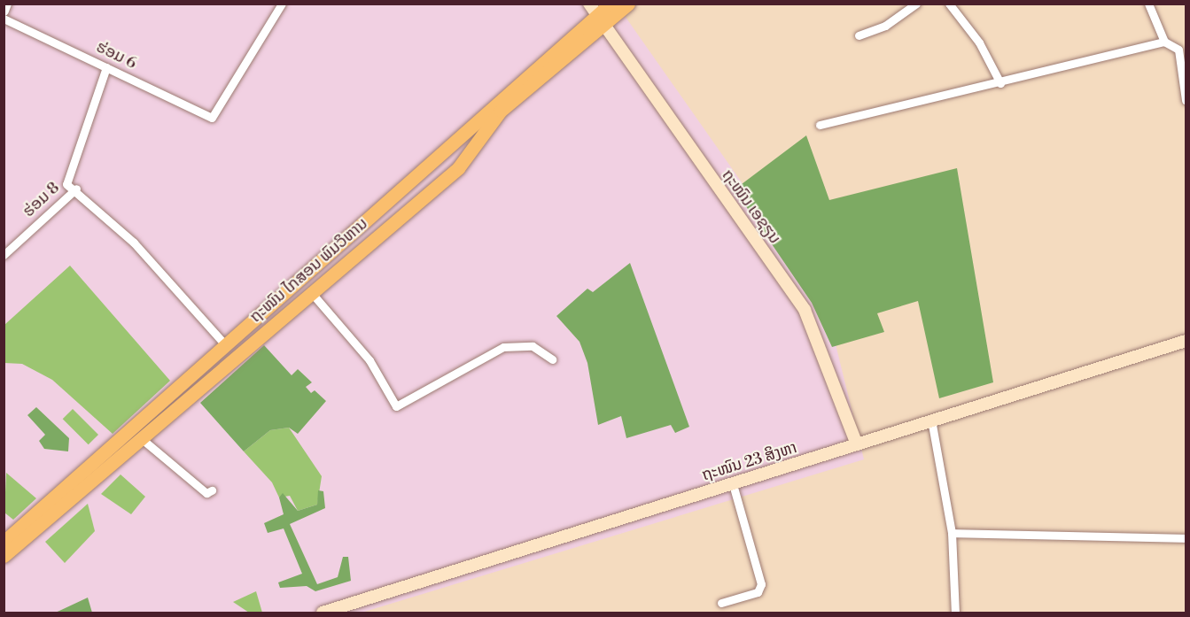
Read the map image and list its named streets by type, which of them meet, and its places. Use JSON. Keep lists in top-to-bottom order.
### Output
{
  "streets": {
    "highway": ["ຖະໜົນ ໄກສອນ ພົມວິຫານ"],
    "main road": ["ຖະໜົນ ເອຊຽນ", "ຖະໜົນ 23 ສິງຫາ"],
    "street": ["ຮ່ອມ 6", "ຮ່ອມ 8"]
  },
  "crossings": [
    ["ຖະໜົນ ເອຊຽນ", "ຖະໜົນ ໄກສອນ ພົມວິຫານ"],
    ["ຖະໜົນ ເອຊຽນ", "ຖະໜົນ 23 ສິງຫາ"]
  ]
}
